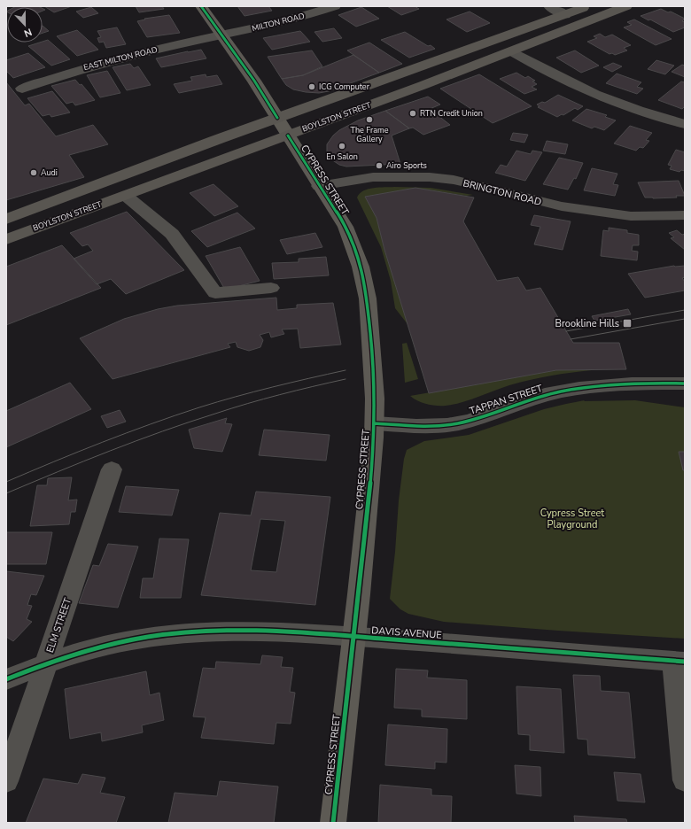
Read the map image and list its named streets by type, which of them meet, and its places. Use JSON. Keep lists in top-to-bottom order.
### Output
{
  "streets": {
    "highway": ["BOYLSTON STREET"],
    "main road": ["CYPRESS STREET"],
    "street": [
      "MILTON ROAD",
      "EAST MILTON ROAD",
      "BRINGTON ROAD",
      "TAPPAN STREET",
      "ELM STREET",
      "DAVIS AVENUE"
    ]
  },
  "crossings": [
    ["MILTON ROAD", "EAST MILTON ROAD"],
    ["MILTON ROAD", "CYPRESS STREET"],
    ["EAST MILTON ROAD", "CYPRESS STREET"],
    ["BOYLSTON STREET", "CYPRESS STREET"],
    ["CYPRESS STREET", "BRINGTON ROAD"],
    ["CYPRESS STREET", "TAPPAN STREET"],
    ["CYPRESS STREET", "DAVIS AVENUE"],
    ["ELM STREET", "DAVIS AVENUE"]
  ],
  "parks": ["Cypress Street Playground"],
  "places": {
    "other": [
      "ICG Computer",
      "RTN Credit Union",
      "The Frame Gallery",
      "En Salon",
      "Airo Sports",
      "Audi"
    ],
    "transit": ["Brookline Hills"]
  },
  "north": "bottom"
}
